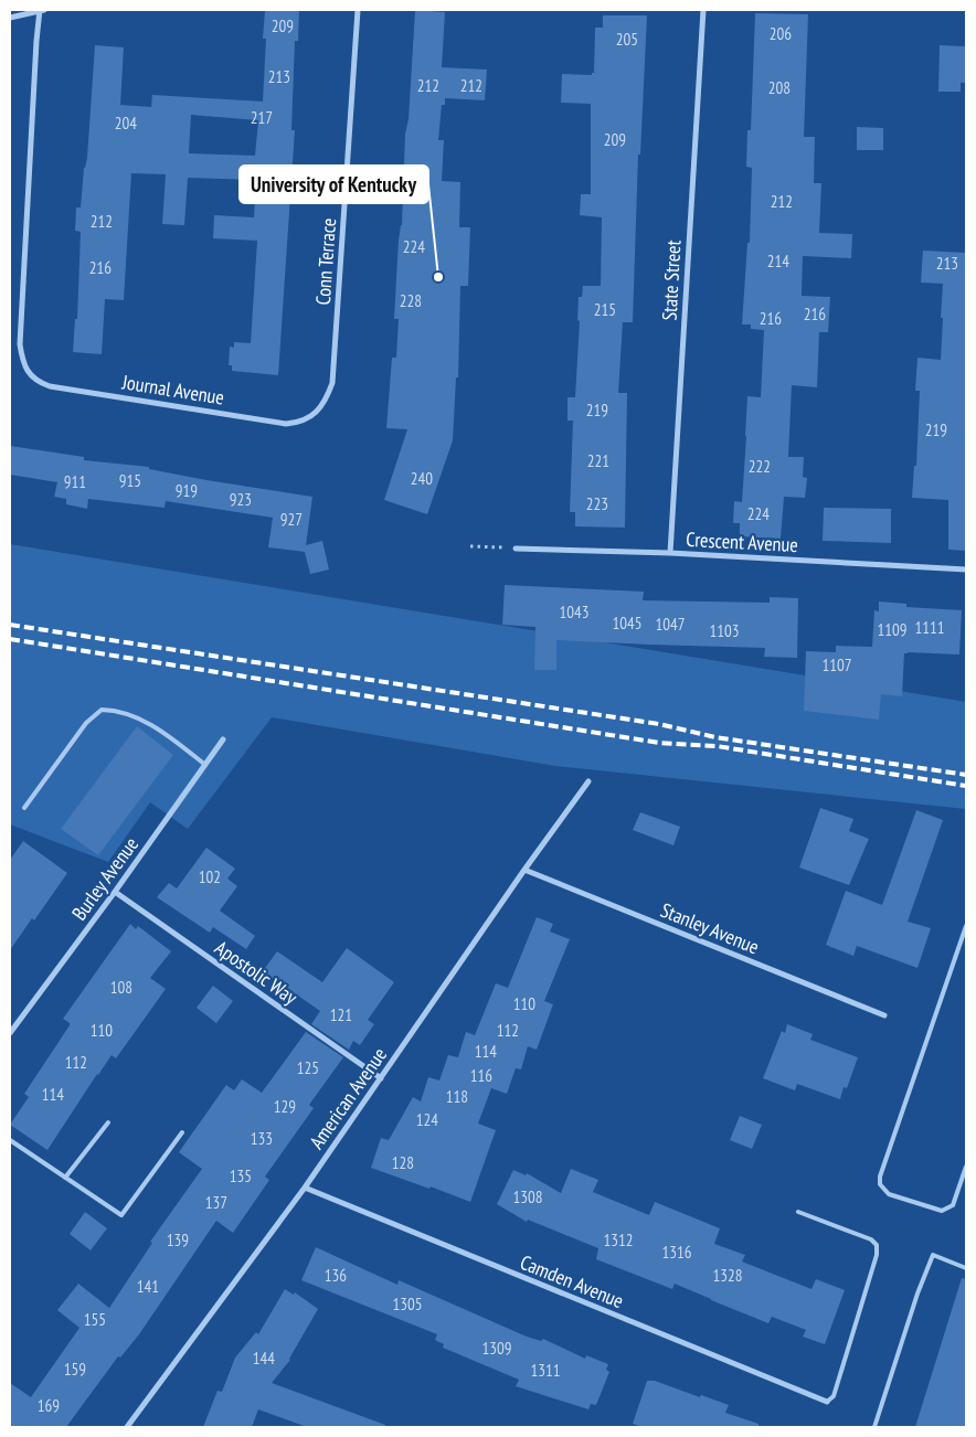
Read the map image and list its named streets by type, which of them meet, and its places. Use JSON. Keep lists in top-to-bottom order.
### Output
{
  "streets": {
    "street": [
      "Conn Terrace",
      "State Street",
      "Journal Avenue",
      "Crescent Avenue",
      "Burley Avenue",
      "Stanley Avenue",
      "Apostolic Way",
      "American Avenue",
      "Camden Avenue"
    ]
  },
  "crossings": [
    ["Conn Terrace", "Journal Avenue"],
    ["State Street", "Crescent Avenue"],
    ["Burley Avenue", "Apostolic Way"],
    ["Stanley Avenue", "American Avenue"],
    ["Apostolic Way", "American Avenue"],
    ["American Avenue", "Camden Avenue"]
  ],
  "places": ["University of Kentucky"],
  "house_numbers": [
    "209",
    "206",
    "205",
    "213",
    "212",
    "212",
    "208",
    "217",
    "204",
    "209",
    "212",
    "212",
    "224",
    "214",
    "213",
    "216",
    "228",
    "215",
    "216",
    "216",
    "219",
    "219",
    "221",
    "222",
    "240",
    "915",
    "911",
    "919",
    "923",
    "223",
    "224",
    "927",
    "1043",
    "1045",
    "1047",
    "1111",
    "1109",
    "1103",
    "1107",
    "102",
    "108",
    "110",
    "121",
    "110",
    "112",
    "114",
    "112",
    "125",
    "116",
    "114",
    "118",
    "129",
    "124",
    "133",
    "128",
    "135",
    "1308",
    "137",
    "139",
    "1312",
    "1316",
    "136",
    "1328",
    "141",
    "1305",
    "155",
    "1309",
    "144",
    "159",
    "1311",
    "169"
  ]
}
